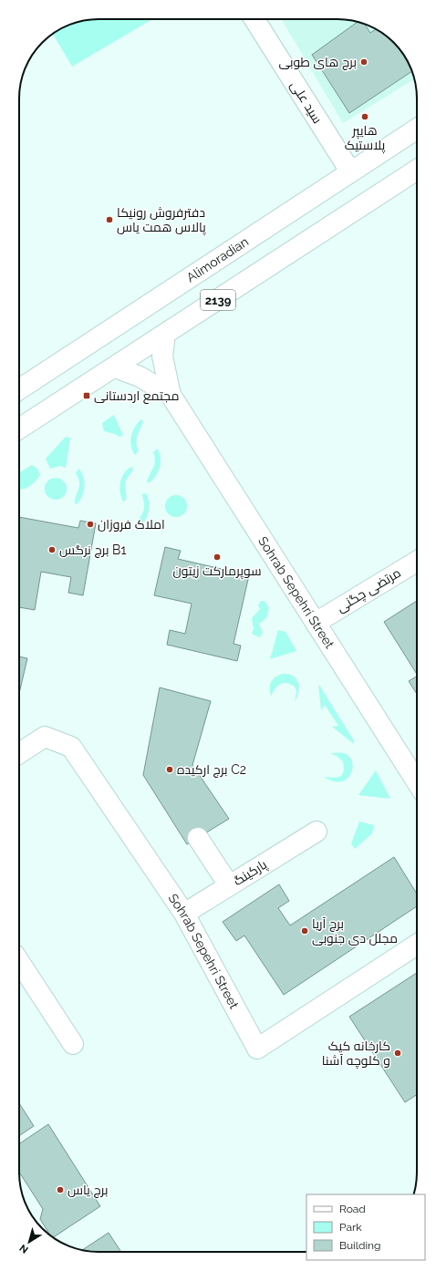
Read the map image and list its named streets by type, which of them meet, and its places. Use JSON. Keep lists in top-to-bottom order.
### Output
{
  "streets": {
    "street": [
      "سید علی",
      "Alimoradian",
      "2139",
      "مرتضی چگنی",
      "Sohrab Sepehri Street",
      "پارکینگ"
    ]
  },
  "crossings": [
    ["سید علی", "Alimoradian"],
    ["2139", "Sohrab Sepehri Street"],
    ["مرتضی چگنی", "Sohrab Sepehri Street"],
    ["Sohrab Sepehri Street", "پارکینگ"]
  ],
  "places": {
    "other": [
      "برج های طوبی",
      "هایپر پلاستیک",
      "دفترفروش رونیکا پالاس همت یاس",
      "املاک فروزان",
      "برج نرگس B1",
      "سوپرمارکت زیتون",
      "برج ارکیده C2",
      "برج آریا مجلل دی جنوبی",
      "کارخانه کیک و کلوچه آشنا",
      "برج یاس"
    ],
    "transit": ["مجتمع اردستانی"]
  },
  "legend": ["Road", "Park", "Building"],
  "north": "bottom left"
}
